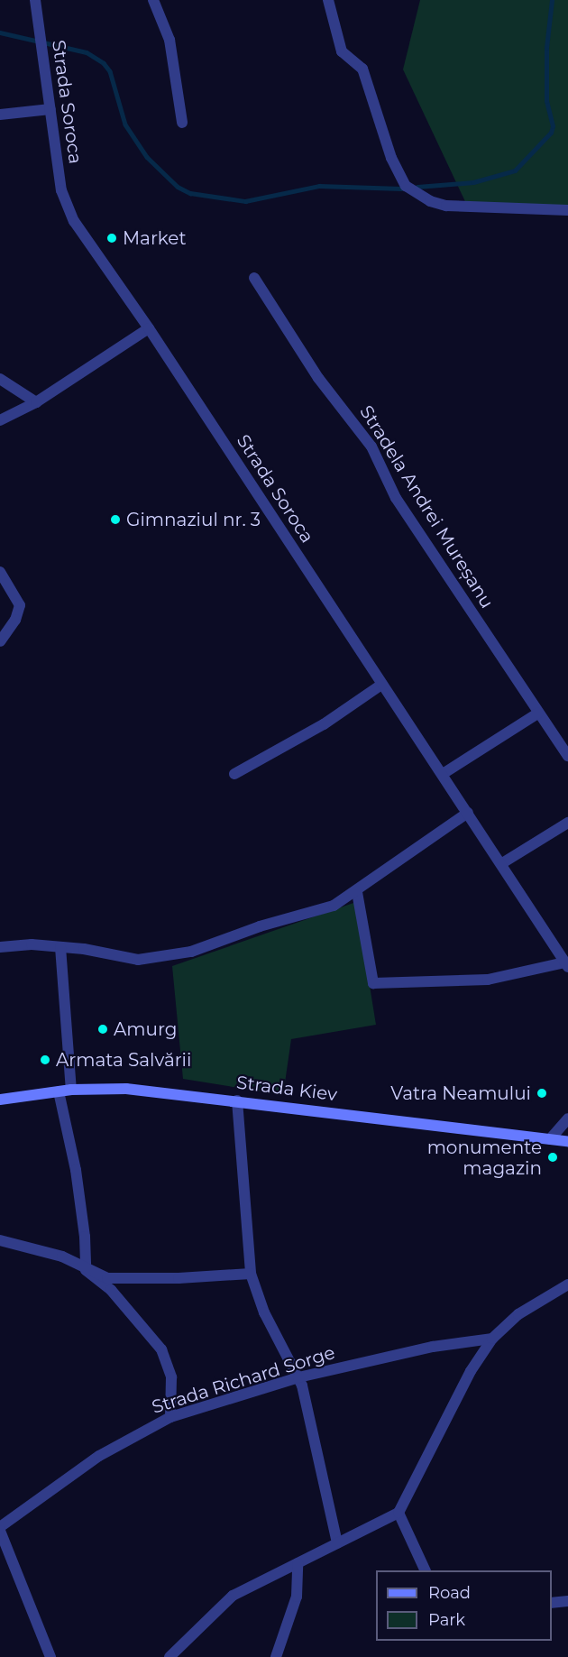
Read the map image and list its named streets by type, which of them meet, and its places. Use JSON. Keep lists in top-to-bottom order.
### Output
{
  "streets": {
    "main road": ["Strada Kiev"],
    "street": ["Strada Soroca", "Stradela Andrei Mureșanu", "Strada Richard Sorge"]
  },
  "places": [
    "Market",
    "Gimnaziul nr. 3",
    "Amurg",
    "Armata Salvării",
    "Vatra Neamului",
    "monumente magazin"
  ],
  "legend": ["Road", "Park"]
}
